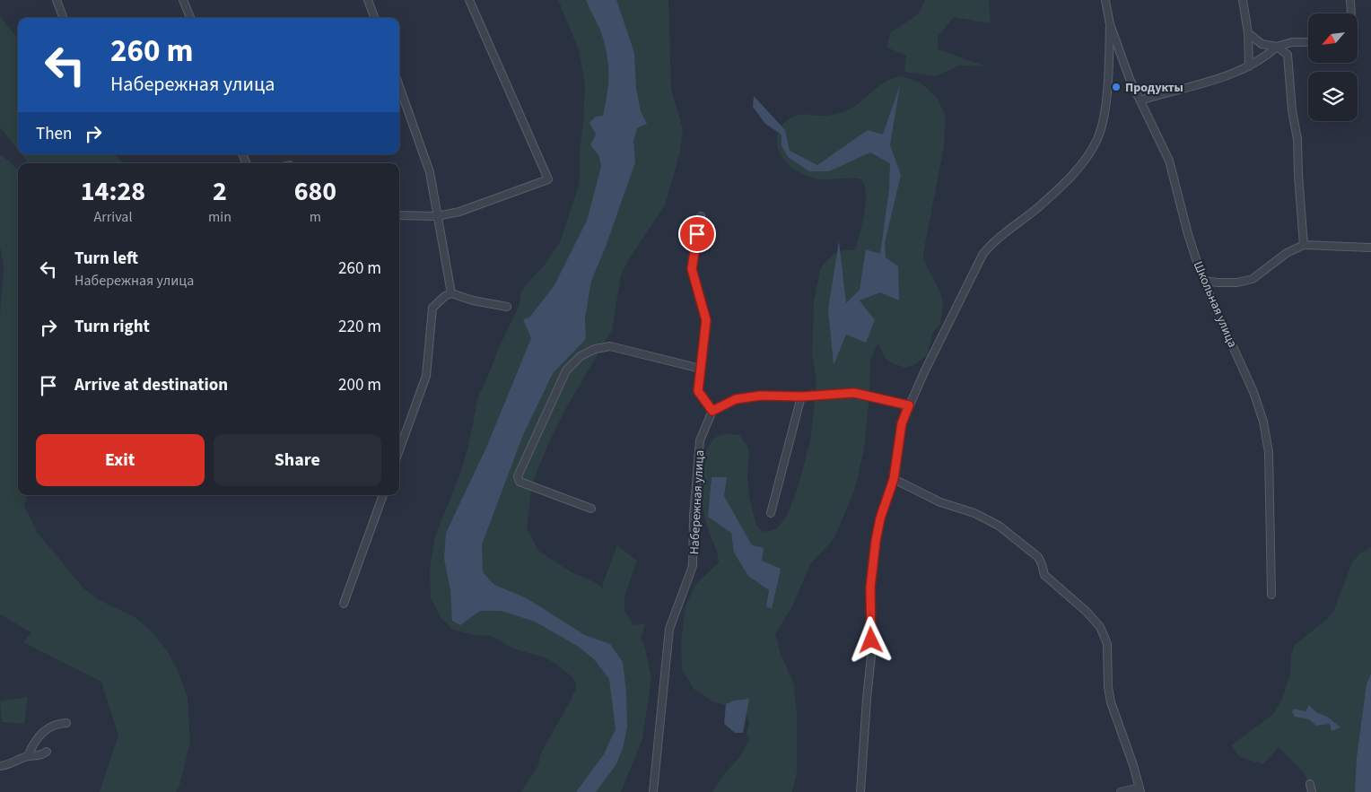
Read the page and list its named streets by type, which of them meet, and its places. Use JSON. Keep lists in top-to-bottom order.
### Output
{
  "streets": {
    "street": ["Школьная улица", "Набережная улица"]
  },
  "places": ["Продукты"],
  "north": "bottom left",
  "page": {
    "turn": ["260 m", "Набережная улица"],
    "then": "Then",
    "eta": [
      "14:28",
      "Arrival",
      "2",
      "min",
      "680",
      "m"
    ],
    "list": [
      {
        "name": "Turn left",
        "note": "Набережная улица",
        "value": "260 m"
      },
      {
        "name": "Turn right",
        "value": "220 m"
      },
      {
        "name": "Arrive at destination",
        "value": "200 m"
      }
    ],
    "buttons": ["Exit", "Share"]
  }
}
